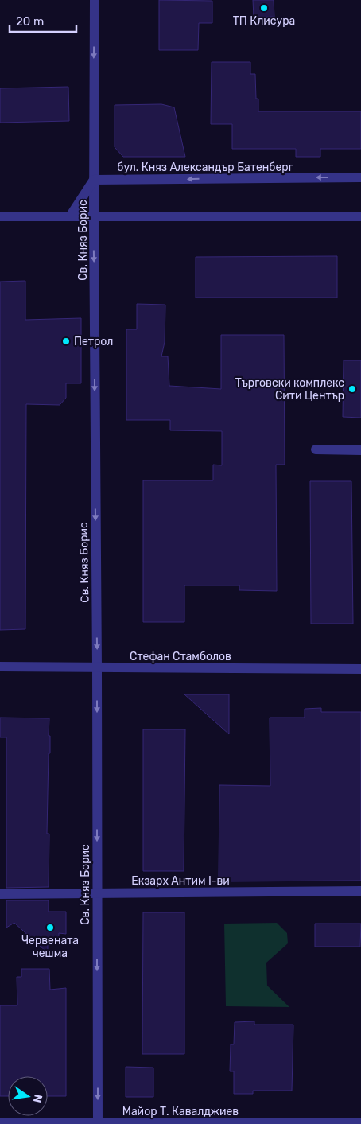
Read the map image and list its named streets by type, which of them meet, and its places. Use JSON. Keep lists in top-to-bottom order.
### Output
{
  "streets": {
    "street": [
      "бул. Княз Александър Батенберг",
      "Св. Княз Борис",
      "Стефан Стамболов",
      "Екзарх Антим I-ви",
      "Майор Т. Кавалджиев"
    ]
  },
  "crossings": [
    ["бул. Княз Александър Батенберг", "Св. Княз Борис"],
    ["Св. Княз Борис", "Стефан Стамболов"],
    ["Св. Княз Борис", "Екзарх Антим I-ви"],
    ["Св. Княз Борис", "Майор Т. Кавалджиев"]
  ],
  "one_way": ["Св. Княз Борис"],
  "places": [
    "ТП Клисура",
    "Петрол",
    "Търговски комплекс Сити Център",
    "Червената чешма"
  ],
  "scale_bar": "20 m",
  "north": "right"
}
